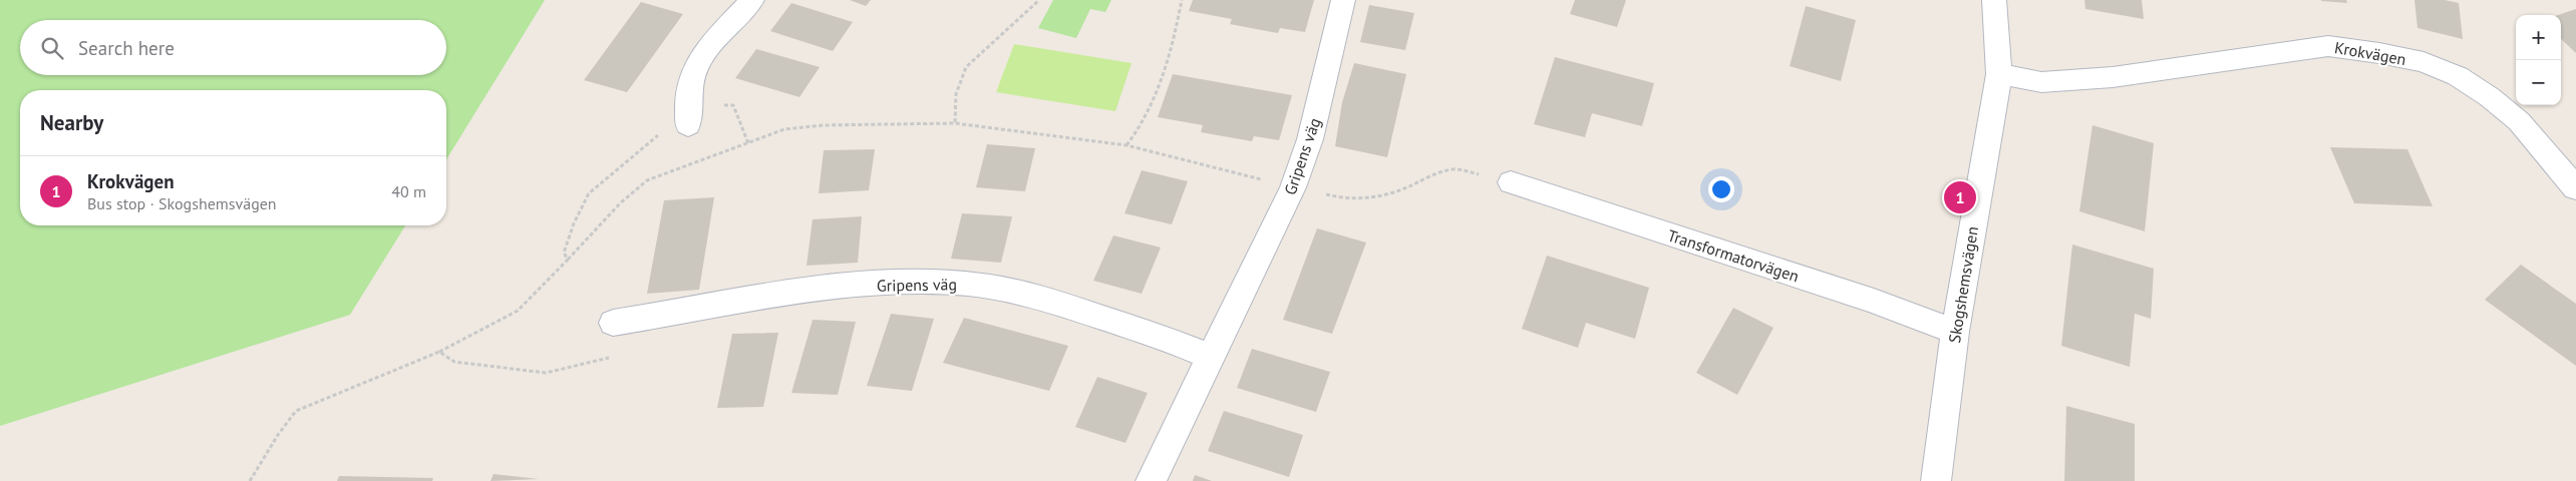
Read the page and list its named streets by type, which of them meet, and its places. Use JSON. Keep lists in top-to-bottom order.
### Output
{
  "streets": {
    "street": [
      "Krokvägen",
      "Gripens väg",
      "Transformatorvägen",
      "Skogshemsvägen"
    ]
  },
  "crossings": [
    ["Krokvägen", "Skogshemsvägen"],
    ["Transformatorvägen", "Skogshemsvägen"]
  ],
  "page": {
    "map_buttons": ["+", "−"],
    "search": "Search here",
    "heading": "Nearby",
    "list": [
      {
        "mark": "1",
        "name": "Krokvägen",
        "note": "Bus stop · Skogshemsvägen",
        "value": "40 m"
      }
    ],
    "pins": "1"
  }
}
